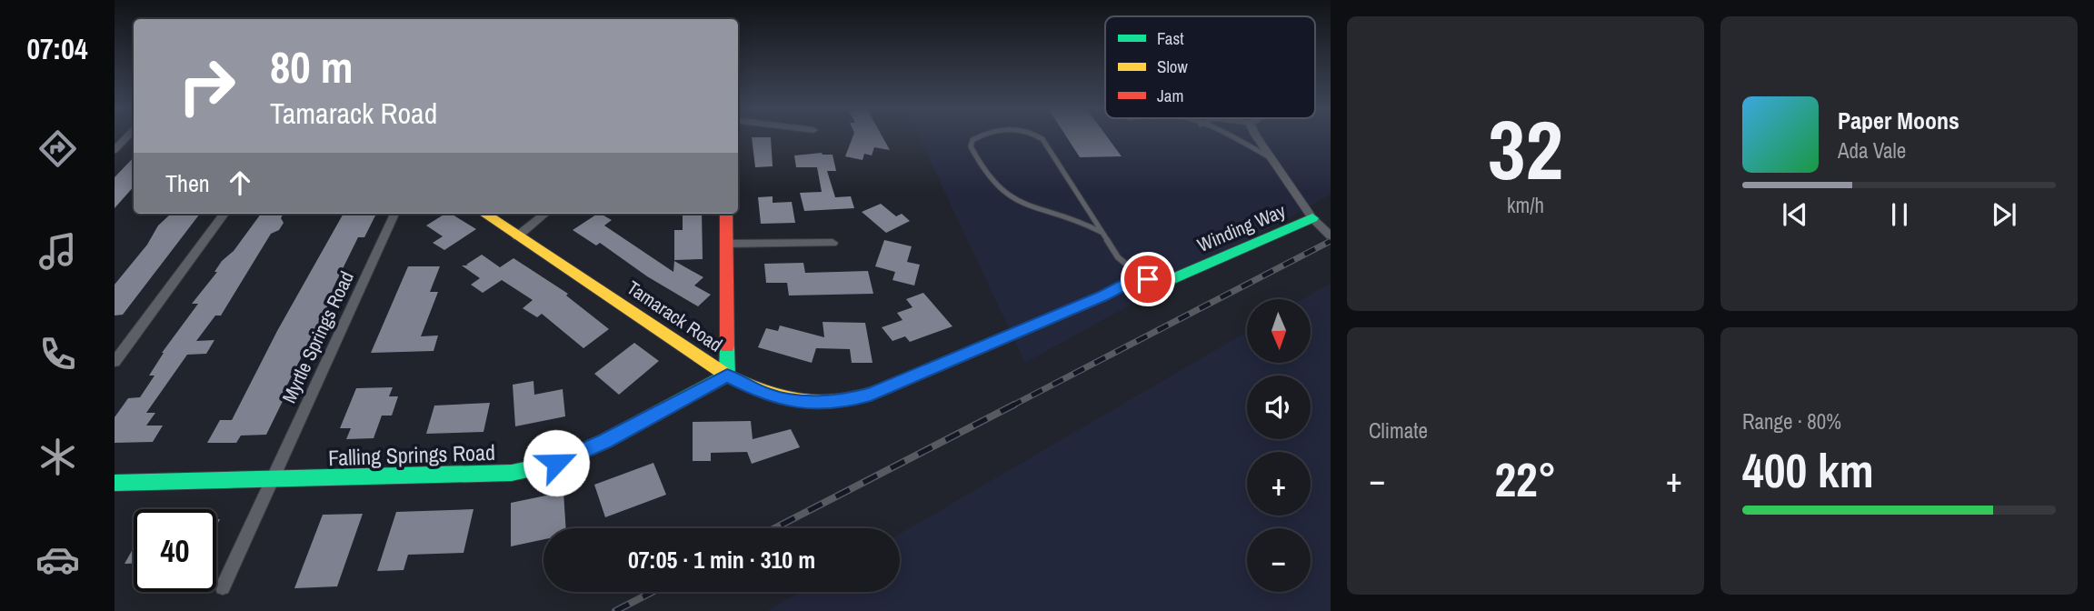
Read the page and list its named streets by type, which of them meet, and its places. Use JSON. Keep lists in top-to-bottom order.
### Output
{
  "streets": {
    "street": [
      "Winding Way",
      "Tamarack Road",
      "Myrtle Springs Road",
      "Falling Springs Road"
    ]
  },
  "crossings": [
    ["Winding Way", "Tamarack Road"],
    ["Tamarack Road", "Falling Springs Road"],
    ["Myrtle Springs Road", "Falling Springs Road"]
  ],
  "legend": ["Fast", "Slow", "Jam"],
  "north": "bottom",
  "page": {
    "tabs": "07:04",
    "tile": [
      ["32", "km/h"],
      "Climate",
      ["Range · 80%", "400 km"]
    ],
    "turn": ["80 m", "Tamarack Road"],
    "song": ["Paper Moons", "Ada Vale"],
    "then": "Then",
    "map_buttons": ["+", "−"],
    "heat": ["−", "22°", "+"],
    "limit": "40",
    "trip": "07:05 · 1 min · 310 m"
  }
}
